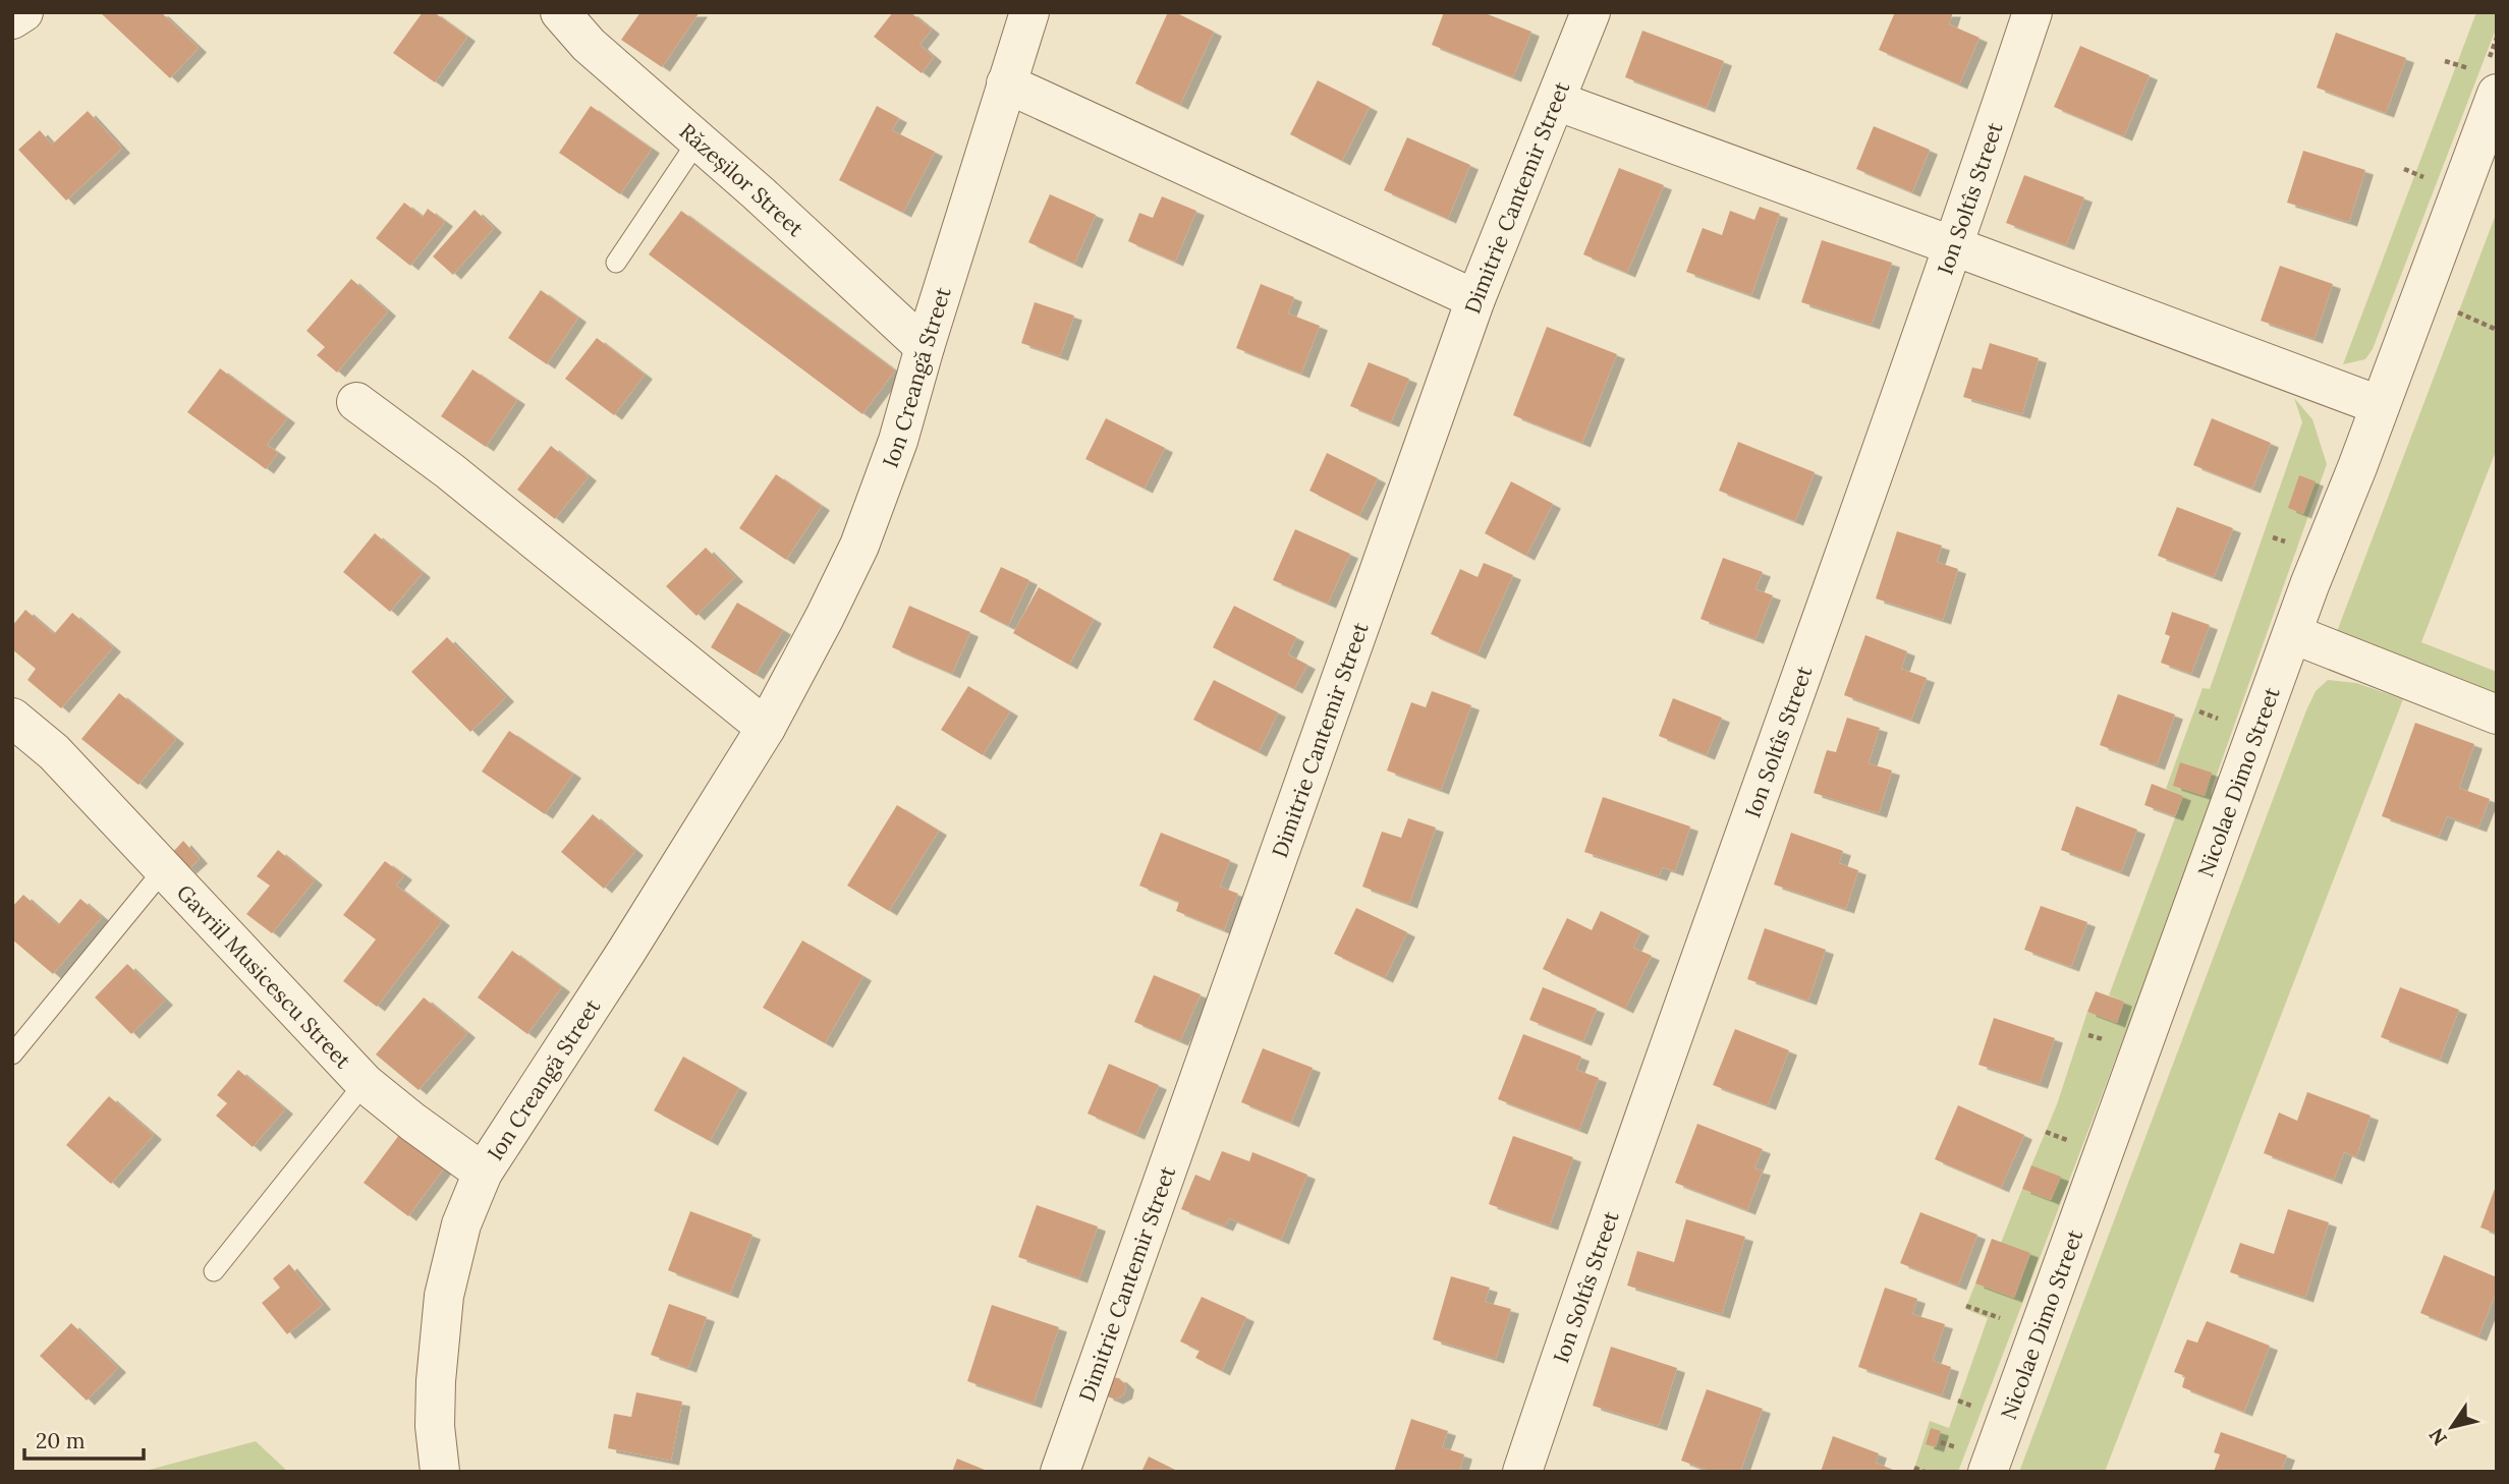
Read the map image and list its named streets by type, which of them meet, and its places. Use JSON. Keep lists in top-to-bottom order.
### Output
{
  "streets": {
    "street": [
      "Răzeșilor Street",
      "Dimitrie Cantemir Street",
      "Ion Soltîs Street",
      "Ion Creangă Street",
      "Nicolae Dimo Street",
      "Gavriil Musicescu Street"
    ]
  },
  "crossings": [
    ["Răzeșilor Street", "Ion Creangă Street"],
    ["Ion Creangă Street", "Gavriil Musicescu Street"]
  ],
  "scale_bar": "20 m",
  "north": "bottom left"
}
